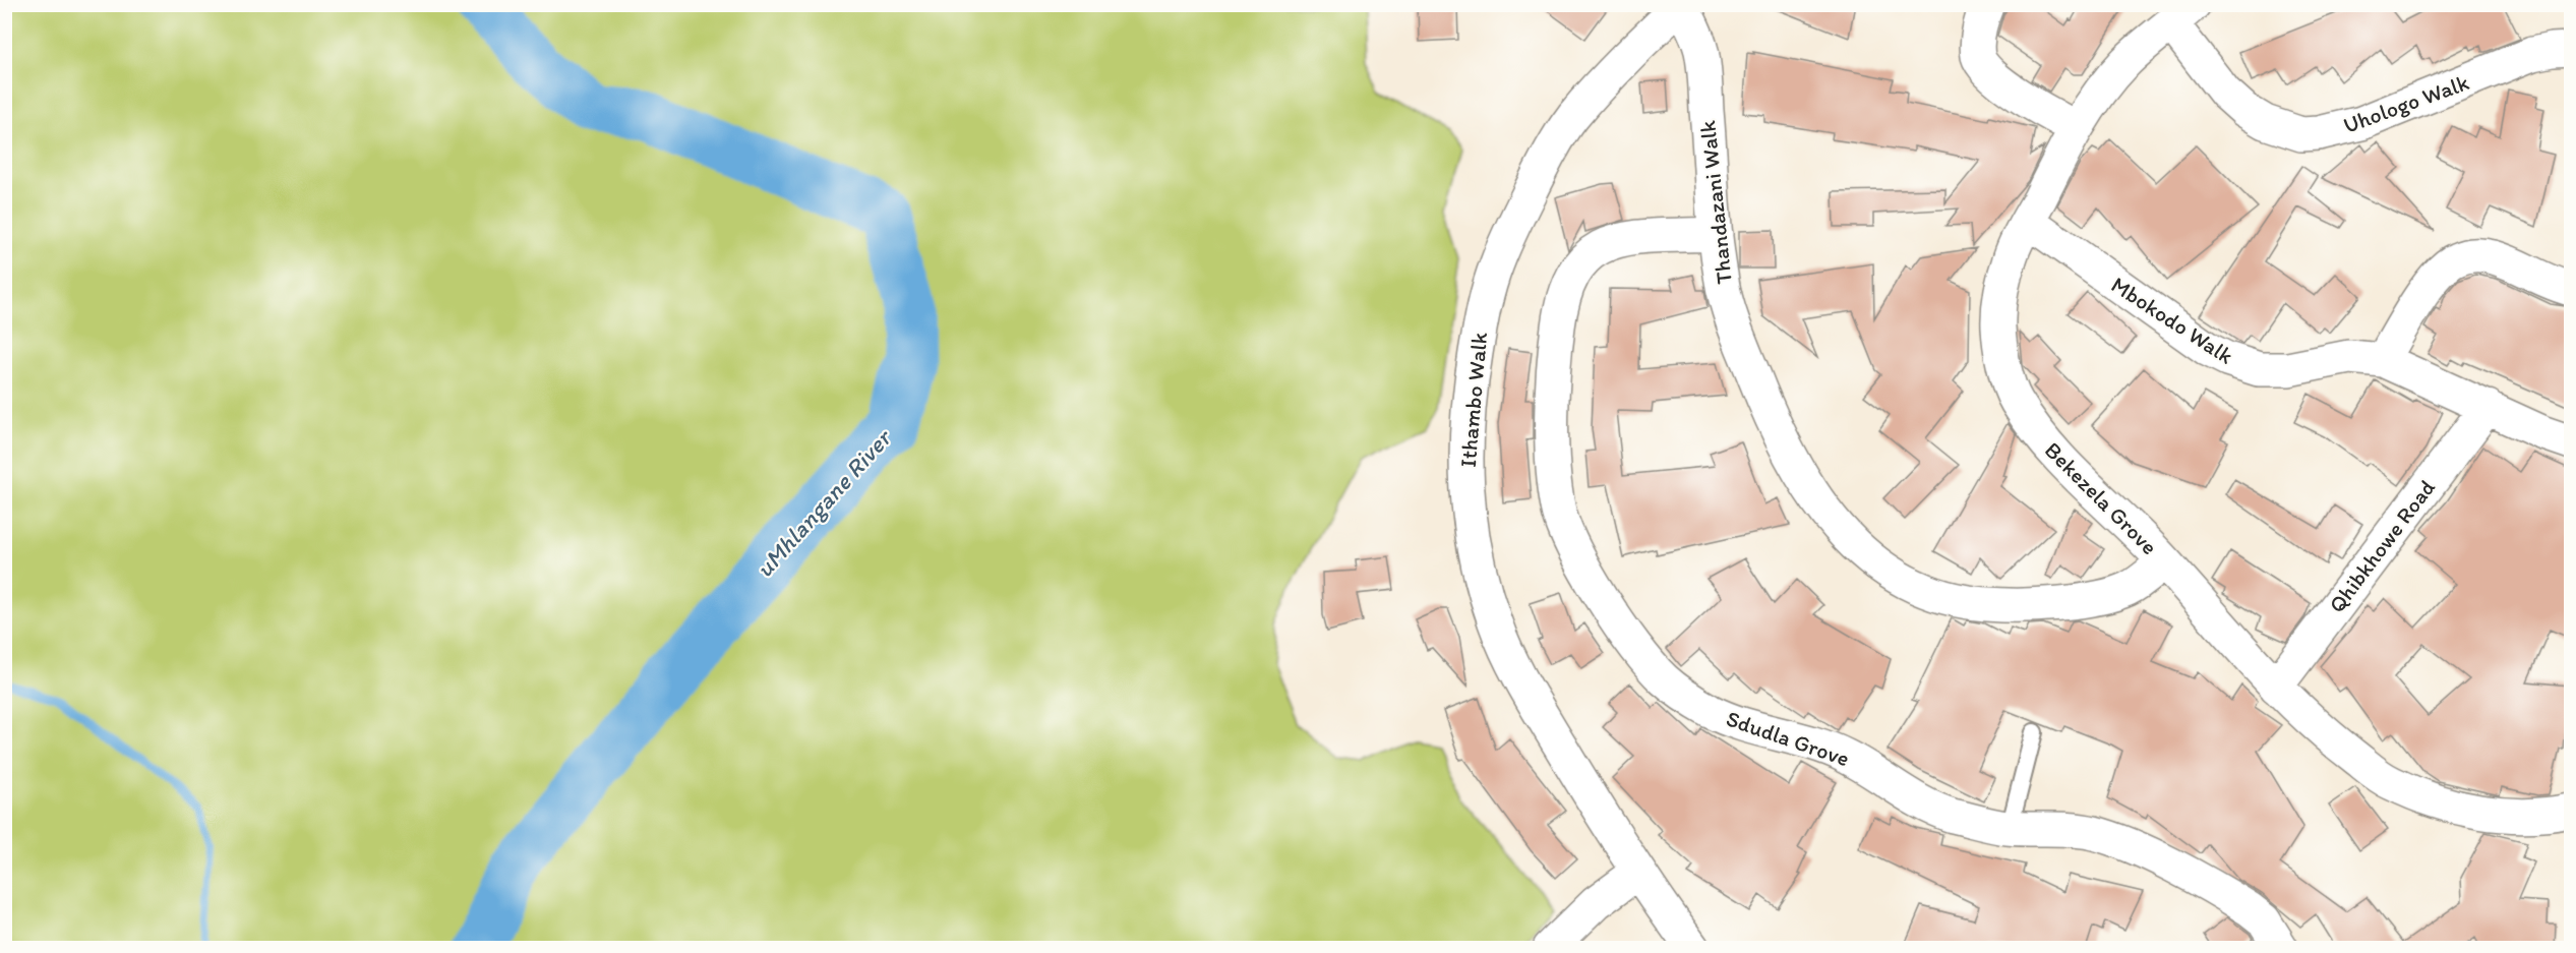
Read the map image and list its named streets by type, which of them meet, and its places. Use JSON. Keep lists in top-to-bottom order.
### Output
{
  "streets": {
    "street": [
      "Uhologo Walk",
      "Thandazani Walk",
      "Mbokodo Walk",
      "Ithambo Walk",
      "Bekezela Grove",
      "Qhibkhowe Road",
      "Sdudla Grove"
    ]
  },
  "crossings": [
    ["Uhologo Walk", "Bekezela Grove"],
    ["Thandazani Walk", "Ithambo Walk"],
    ["Thandazani Walk", "Bekezela Grove"],
    ["Thandazani Walk", "Sdudla Grove"],
    ["Mbokodo Walk", "Bekezela Grove"],
    ["Mbokodo Walk", "Qhibkhowe Road"],
    ["Bekezela Grove", "Qhibkhowe Road"]
  ],
  "water": ["uMhlangane River"]
}
